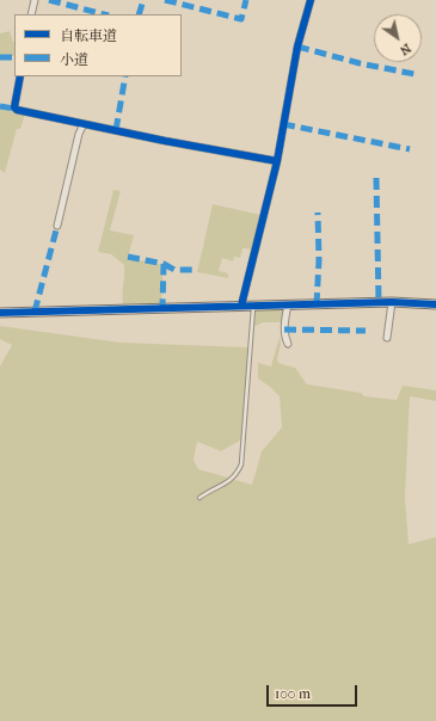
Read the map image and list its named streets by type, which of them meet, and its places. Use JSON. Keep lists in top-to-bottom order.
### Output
{
  "legend": ["自転車道", "小道"],
  "scale_bar": "100 m",
  "north": "bottom right"
}
